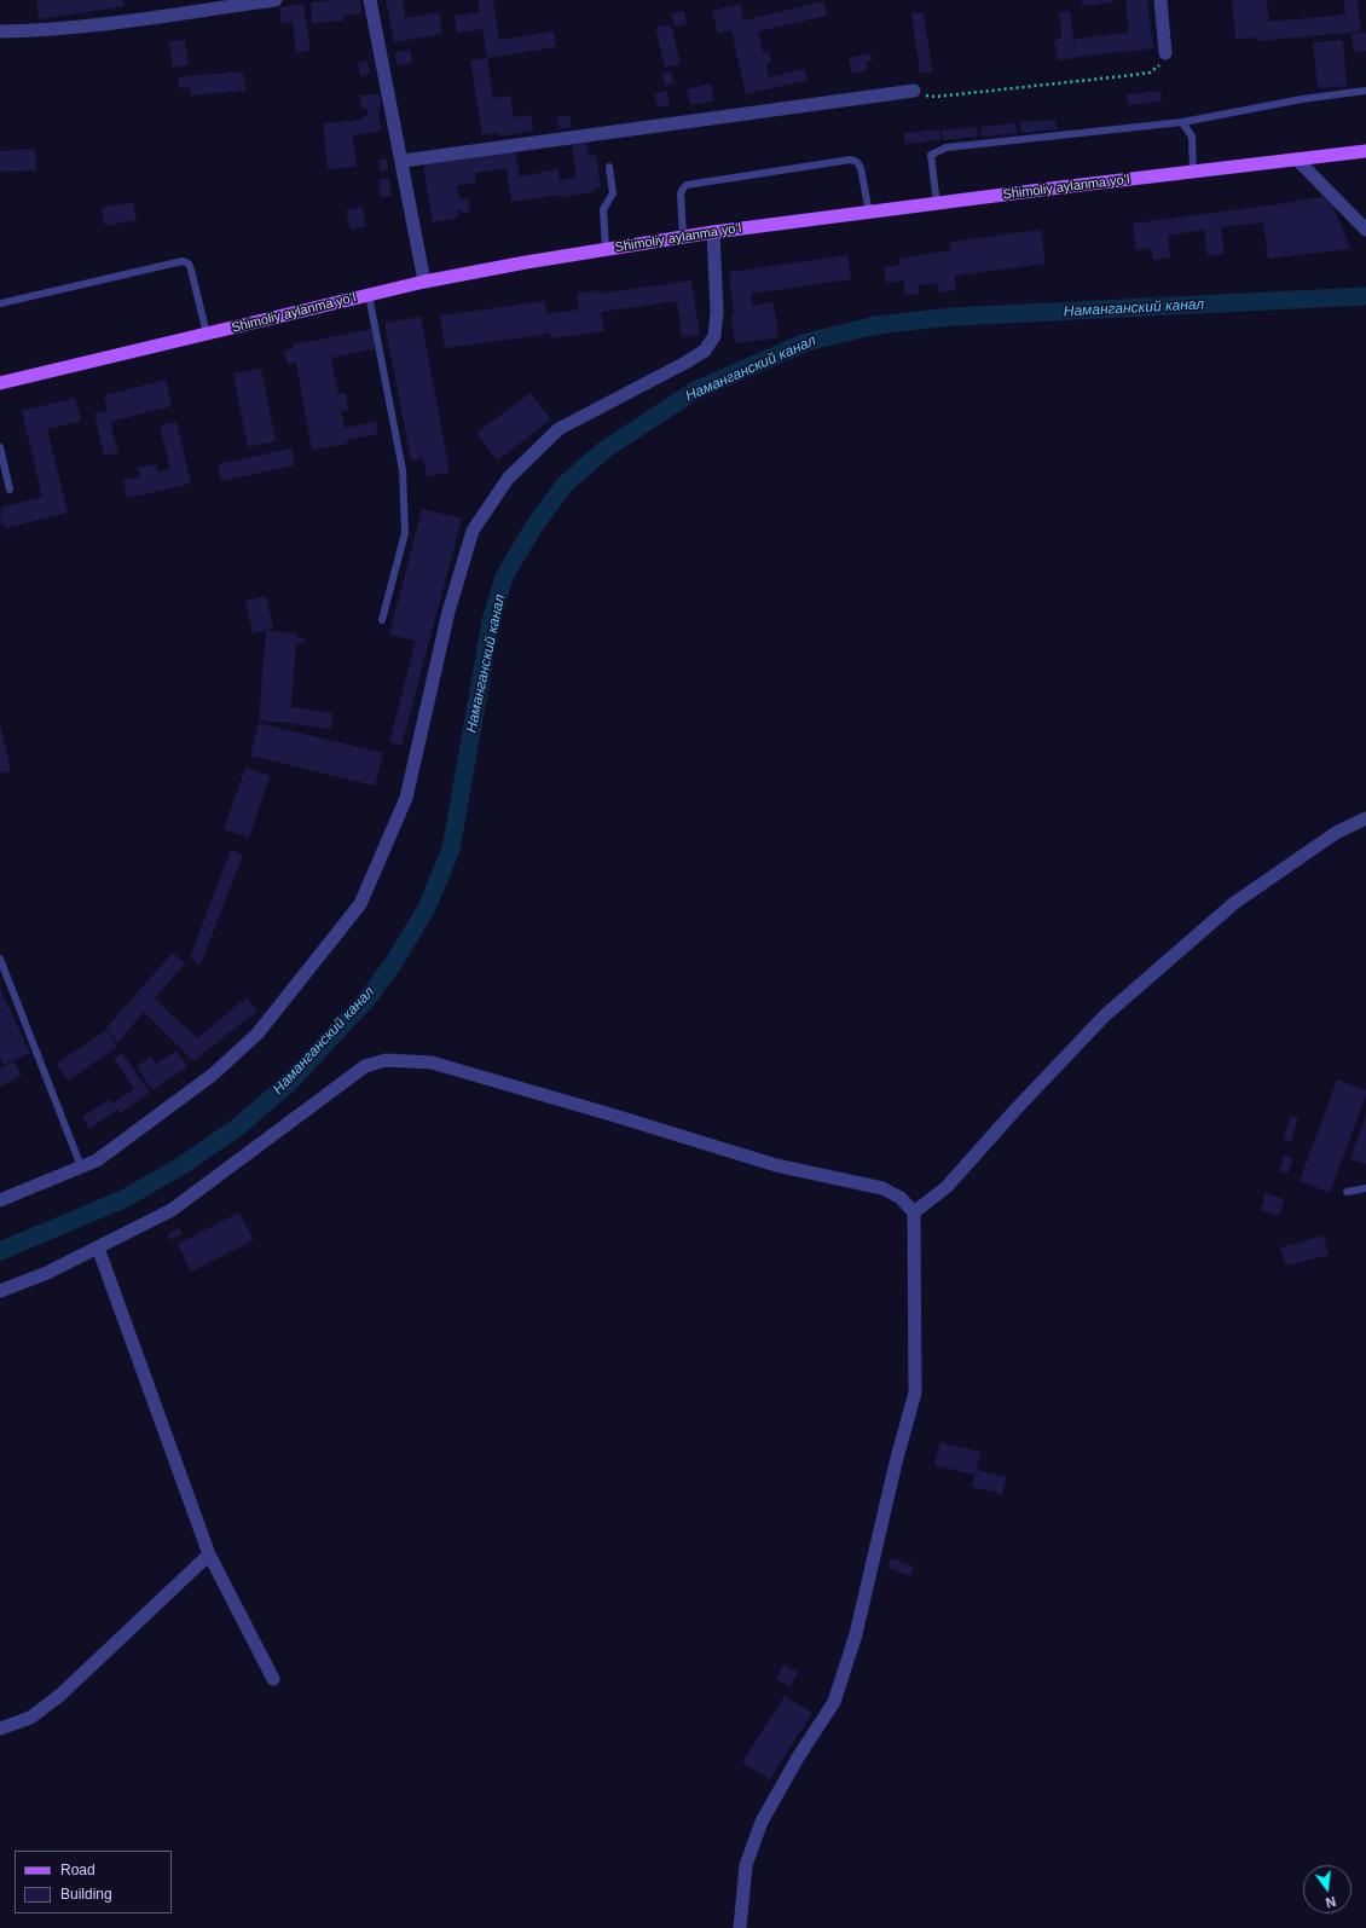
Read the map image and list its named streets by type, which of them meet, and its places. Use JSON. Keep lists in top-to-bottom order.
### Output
{
  "streets": {
    "main road": ["Shimoliy aylanma yoʻl"]
  },
  "water": ["Наманганский канал"],
  "legend": ["Road", "Building"],
  "north": "bottom"
}
